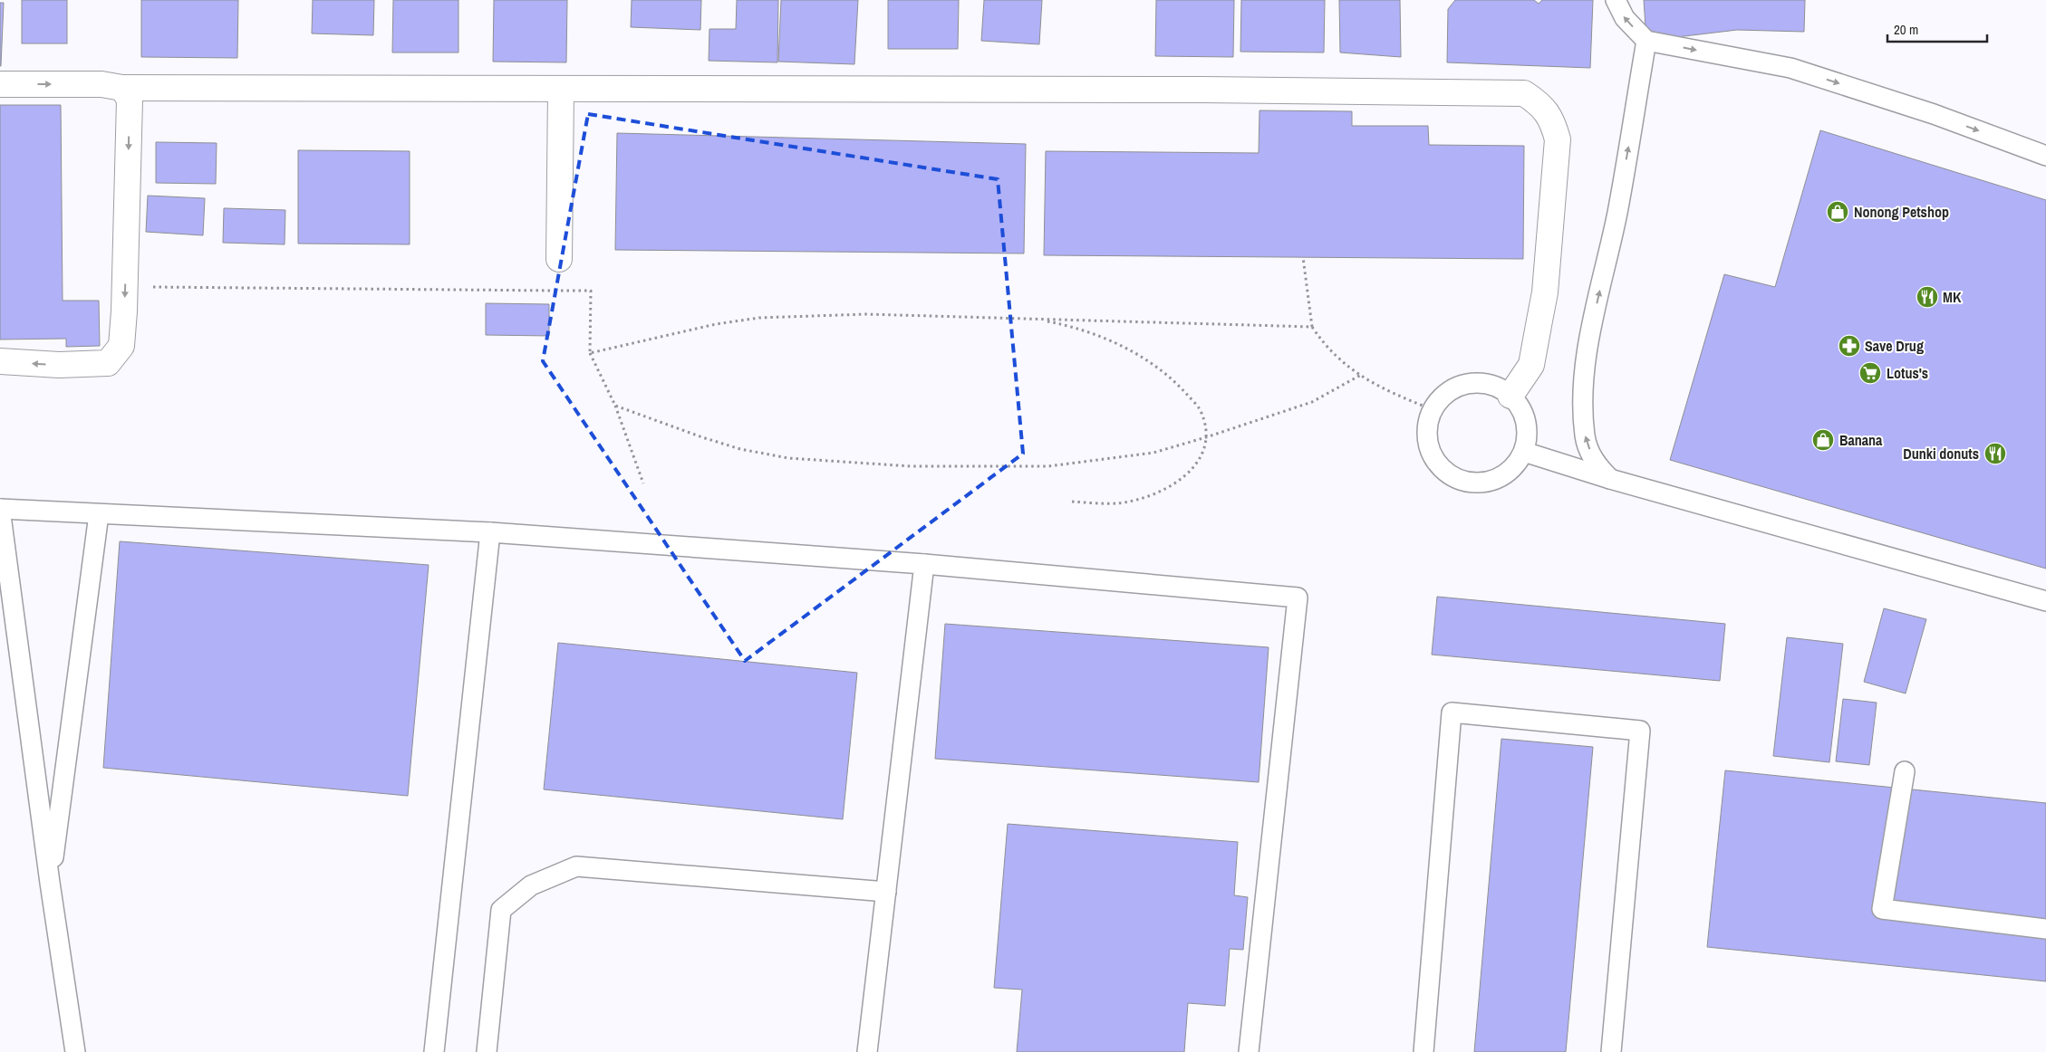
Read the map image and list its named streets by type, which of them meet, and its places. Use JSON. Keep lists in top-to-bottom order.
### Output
{
  "places": {
    "shop": ["Nonong Petshop", "Banana"],
    "restaurant": ["MK", "Dunki donuts"],
    "pharmacy": ["Save Drug"],
    "supermarket": ["Lotus's"]
  },
  "scale_bar": "20 m"
}
